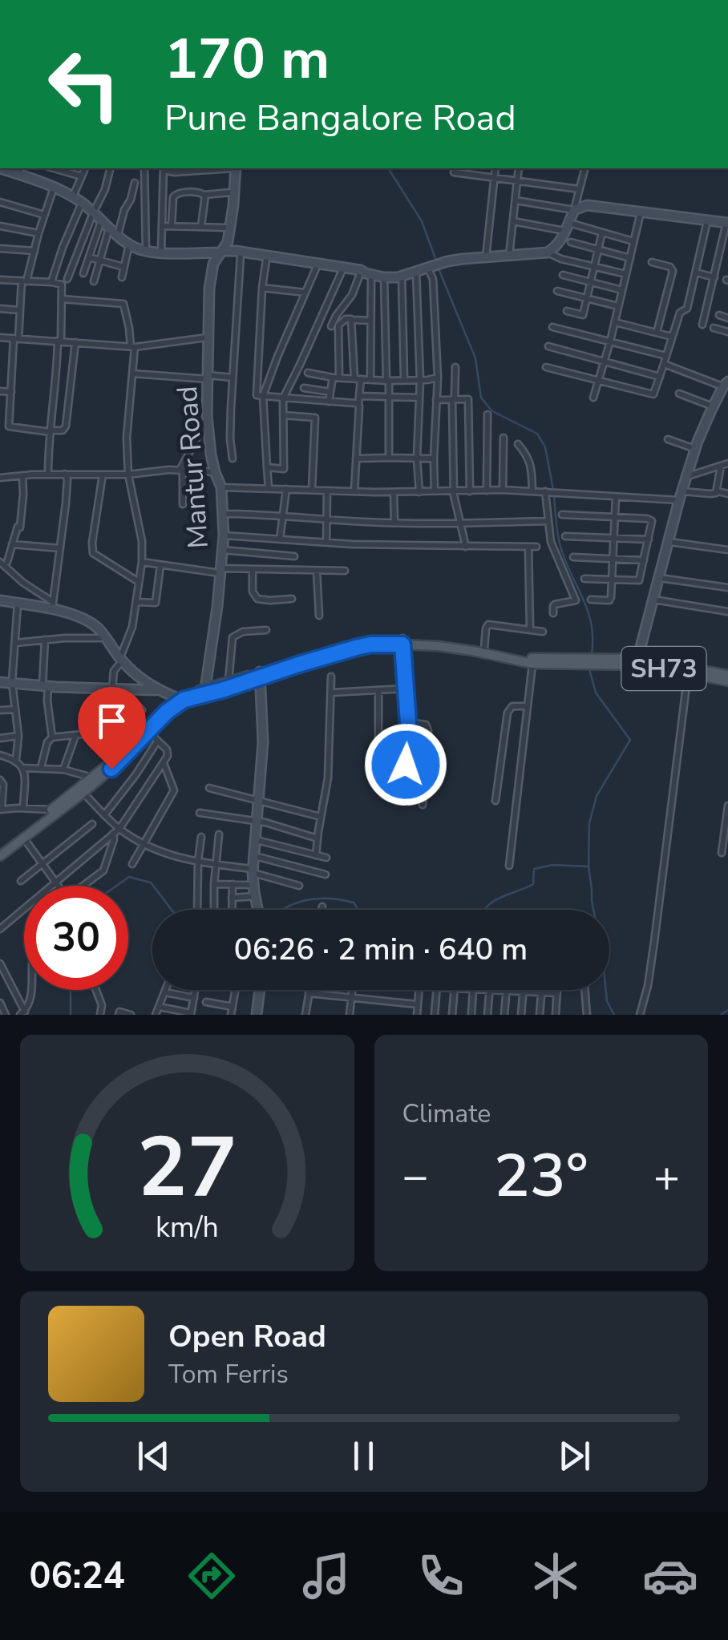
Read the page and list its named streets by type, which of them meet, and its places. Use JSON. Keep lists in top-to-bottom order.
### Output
{
  "streets": {
    "main road": ["SH73"],
    "street": ["Mantur Road"]
  },
  "crossings": [
    ["Mantur Road", "SH73"]
  ],
  "page": {
    "turn": ["170 m", "Pune Bangalore Road"],
    "limit": "30",
    "trip": "06:26 · 2 min · 640 m",
    "tile": "Climate",
    "heat": ["−", "23°", "+"],
    "song": ["Open Road", "Tom Ferris"],
    "tabs": "06:24",
    "gauge": ["27", "km/h"]
  }
}
